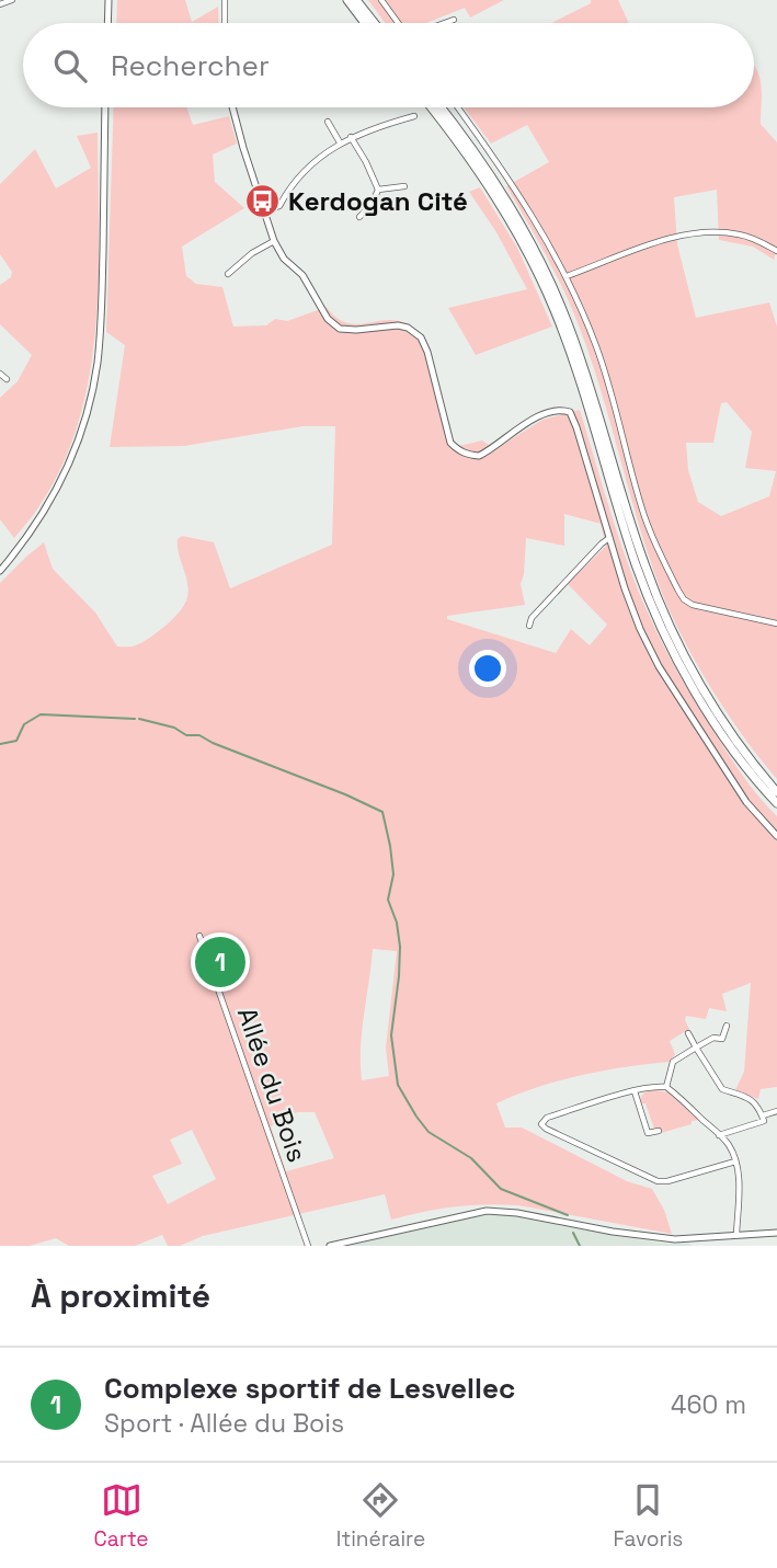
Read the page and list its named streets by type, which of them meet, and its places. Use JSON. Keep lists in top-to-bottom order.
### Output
{
  "streets": {
    "street": ["Allée du Bois"]
  },
  "places": {
    "bus stop": ["Kerdogan Cité"]
  },
  "page": {
    "search": "Rechercher",
    "pins": "1",
    "heading": "À proximité",
    "list": [
      {
        "mark": "1",
        "name": "Complexe sportif de Lesvellec",
        "note": "Sport · Allée du Bois",
        "value": "460 m"
      }
    ],
    "nav": ["Carte", "Itinéraire", "Favoris"]
  }
}
